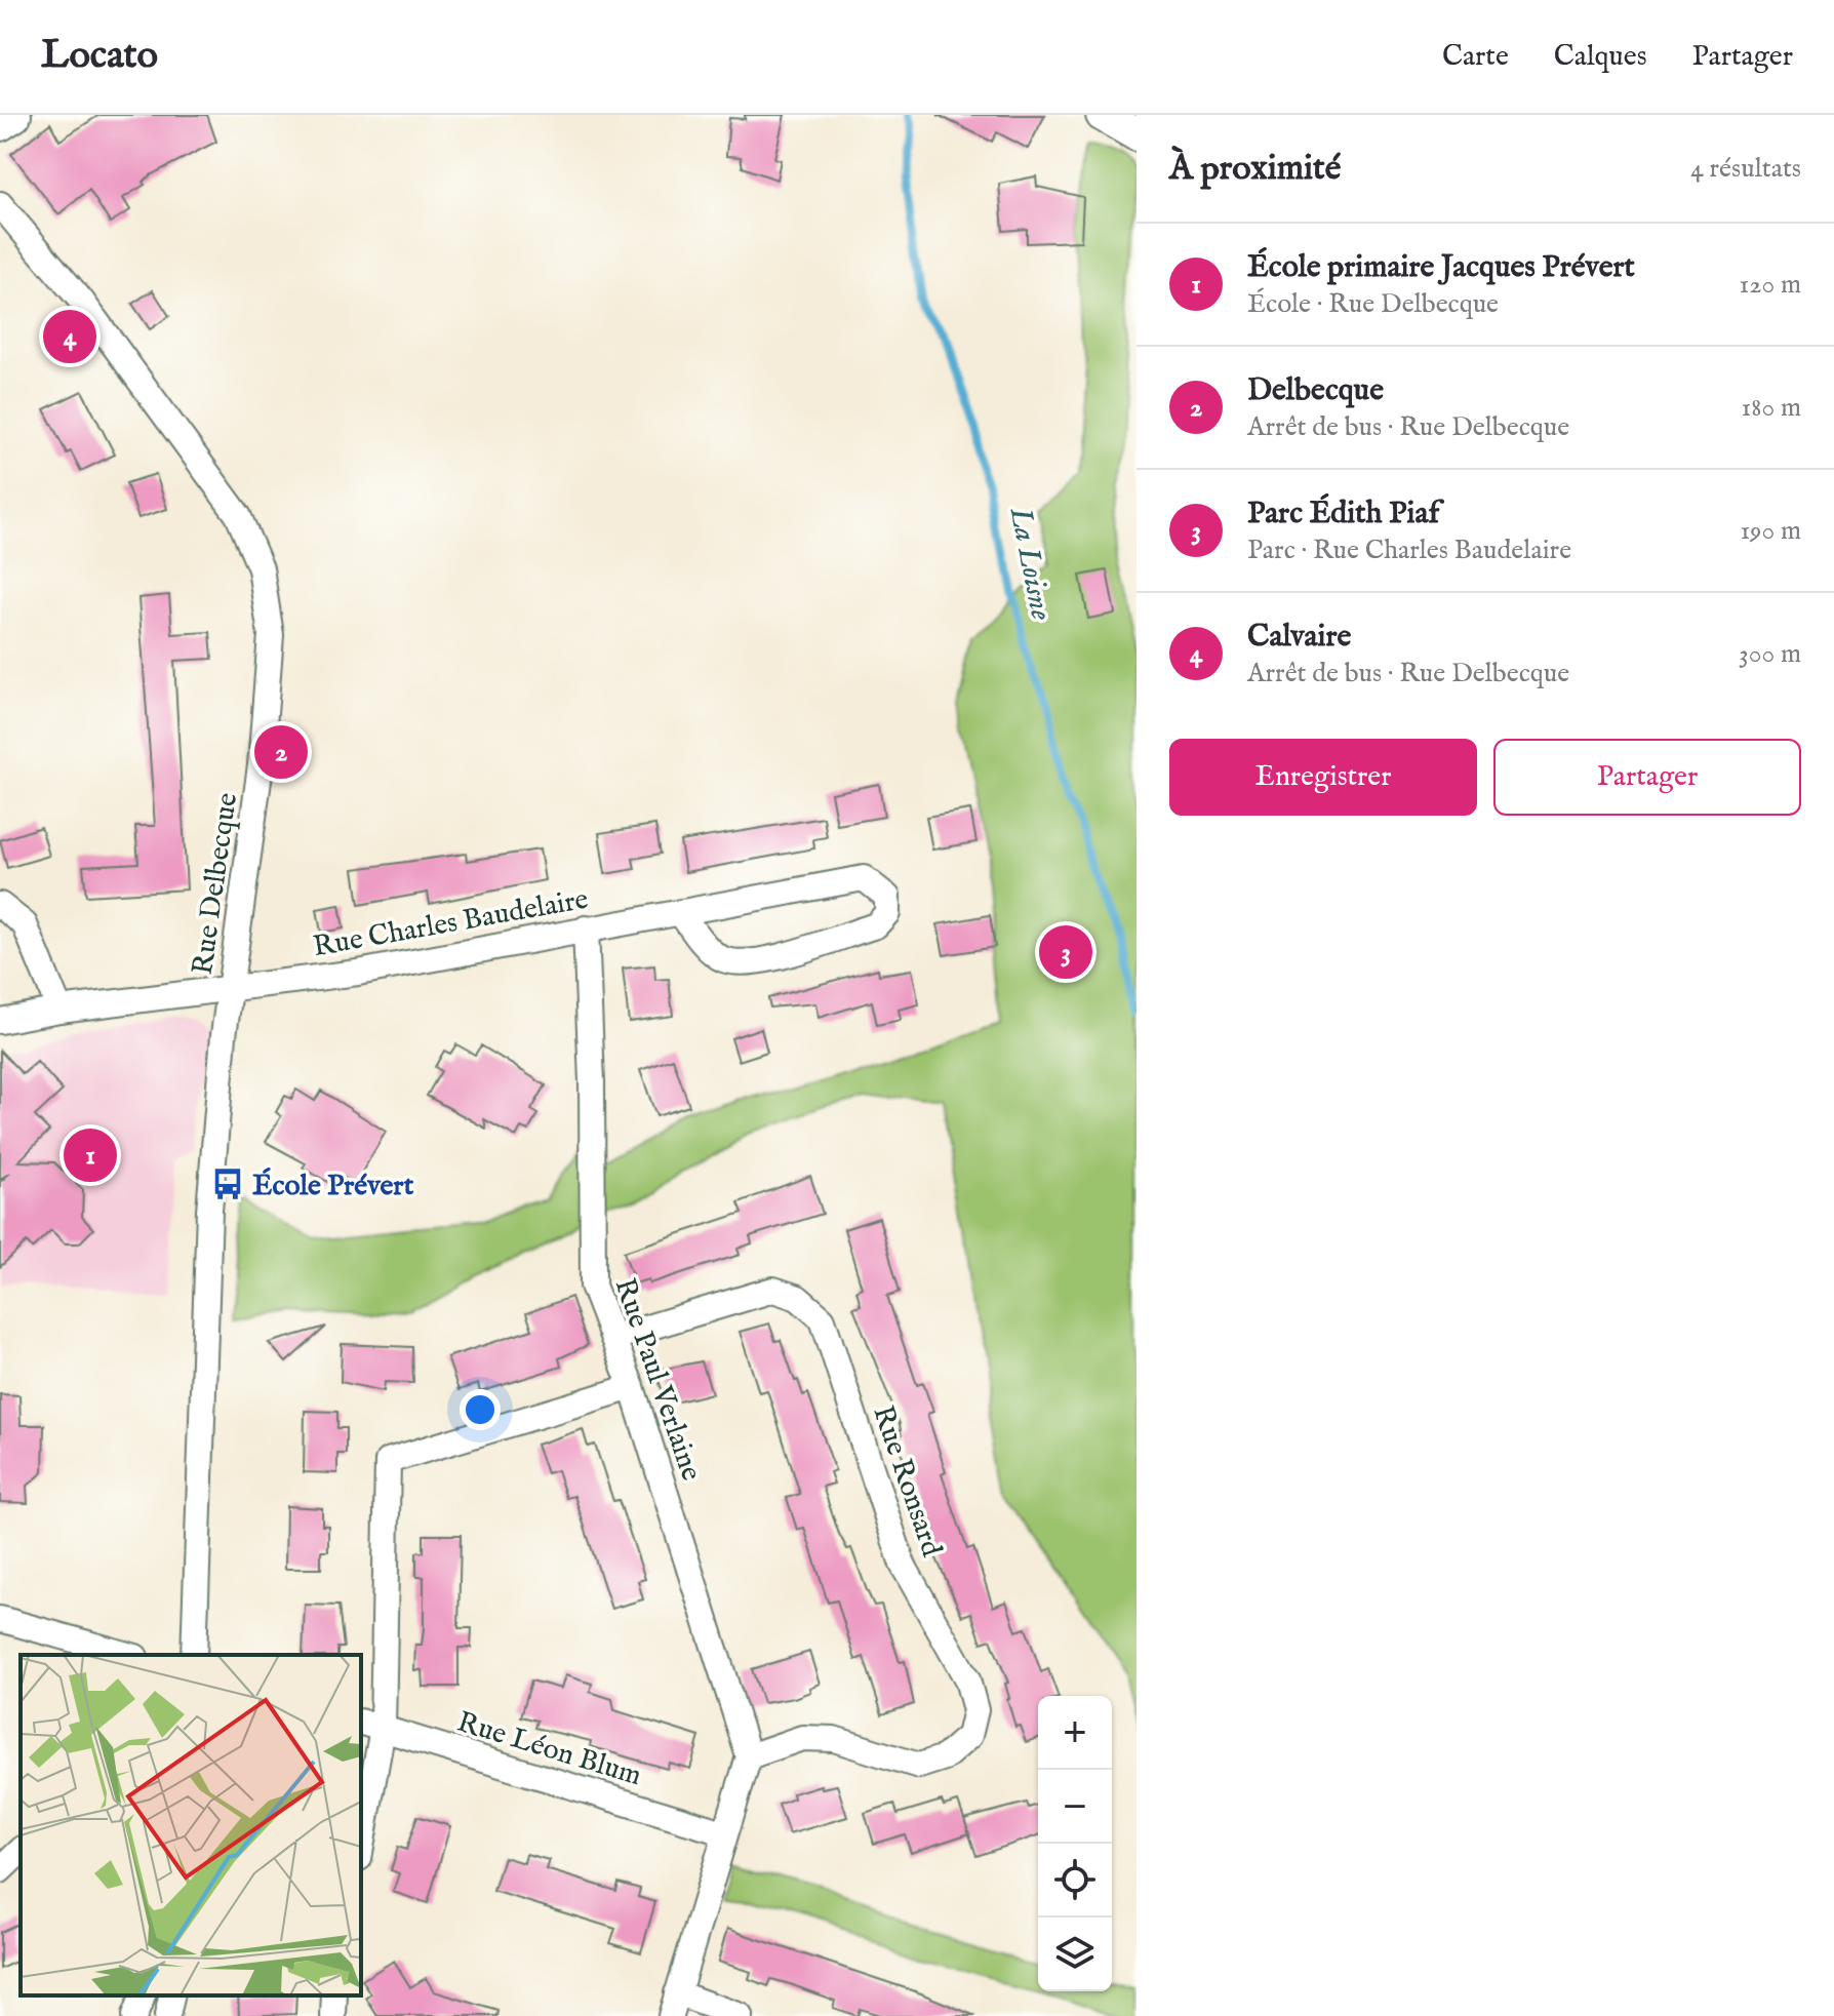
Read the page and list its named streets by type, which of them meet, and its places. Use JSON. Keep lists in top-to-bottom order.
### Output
{
  "streets": {
    "street": [
      "Rue Delbecque",
      "Rue Charles Baudelaire",
      "Rue Paul Verlaine",
      "Rue Ronsard",
      "Rue Léon Blum"
    ]
  },
  "crossings": [
    ["Rue Delbecque", "Rue Charles Baudelaire"],
    ["Rue Charles Baudelaire", "Rue Paul Verlaine"],
    ["Rue Paul Verlaine", "Rue Ronsard"]
  ],
  "water": ["La Loisne"],
  "places": {
    "bus stop": ["École Prévert"]
  },
  "page": {
    "header": "Locato",
    "nav": ["Carte", "Calques", "Partager"],
    "heading": ["À proximité", "4 résultats"],
    "list": [
      {
        "mark": "1",
        "name": "École primaire Jacques Prévert",
        "note": "École · Rue Delbecque",
        "value": "120 m"
      },
      {
        "mark": "2",
        "name": "Delbecque",
        "note": "Arrêt de bus · Rue Delbecque",
        "value": "180 m"
      },
      {
        "mark": "3",
        "name": "Parc Édith Piaf",
        "note": "Parc · Rue Charles Baudelaire",
        "value": "190 m"
      },
      {
        "mark": "4",
        "name": "Calvaire",
        "note": "Arrêt de bus · Rue Delbecque",
        "value": "300 m"
      }
    ],
    "pins": [
      "4",
      "2",
      "3",
      "1"
    ],
    "buttons": ["Enregistrer", "Partager"],
    "map_buttons": ["+", "−"]
  }
}
